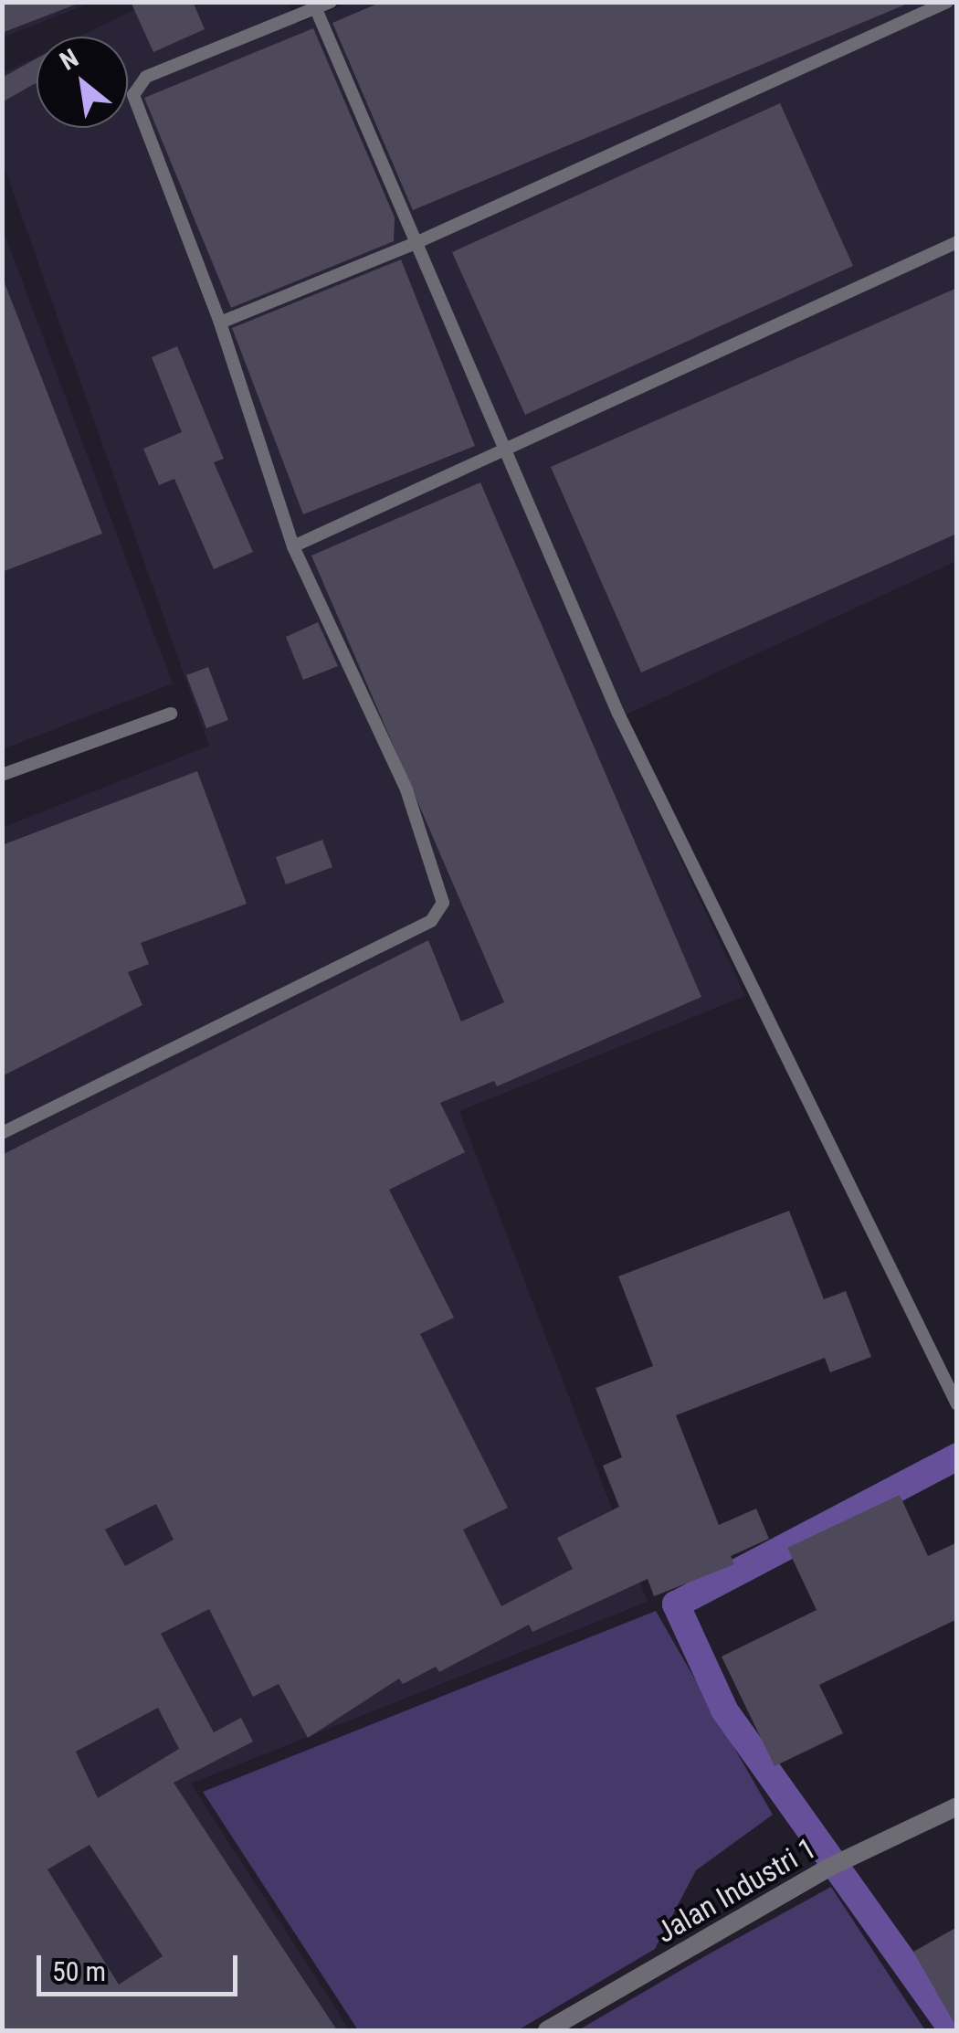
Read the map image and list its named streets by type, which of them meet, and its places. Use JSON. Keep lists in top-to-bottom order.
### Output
{
  "streets": {
    "street": ["Jalan Industri 1"]
  },
  "scale_bar": "50 m",
  "north": "top left"
}
